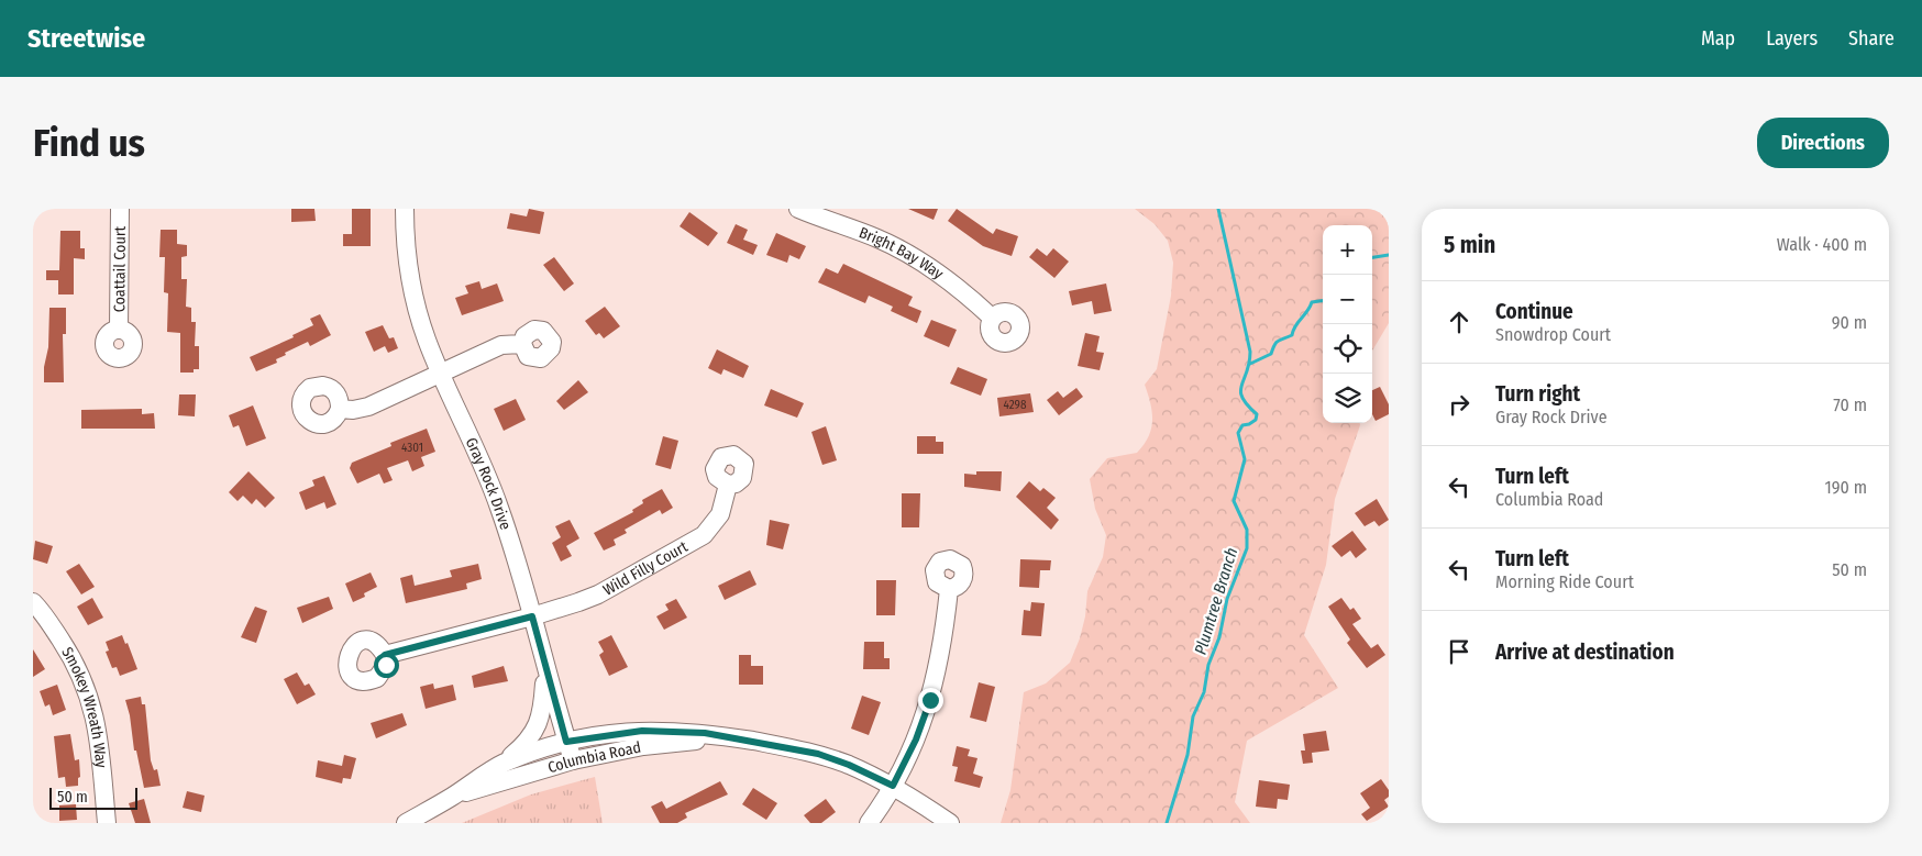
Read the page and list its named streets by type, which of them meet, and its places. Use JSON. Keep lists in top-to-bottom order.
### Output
{
  "streets": {
    "street": [
      "Bright Bay Way",
      "Coattail Court",
      "Gray Rock Drive",
      "Wild Filly Court",
      "Smokey Wreath Way",
      "Columbia Road"
    ]
  },
  "crossings": [
    ["Gray Rock Drive", "Wild Filly Court"],
    ["Gray Rock Drive", "Columbia Road"]
  ],
  "water": ["Plumtree Branch"],
  "house_numbers": ["4298", "4301"],
  "scale_bar": "50 m",
  "page": {
    "header": "Streetwise",
    "nav": ["Map", "Layers", "Share"],
    "buttons": "Directions",
    "title": "Find us",
    "heading": ["5 min", "Walk · 400 m"],
    "map_buttons": ["+", "−"],
    "list": [
      ["Continue", "Snowdrop Court", "90 m"],
      ["Turn right", "Gray Rock Drive", "70 m"],
      ["Turn left", "Columbia Road", "190 m"],
      ["Turn left", "Morning Ride Court", "50 m"],
      "Arrive at destination"
    ],
    "scale": "50 m"
  }
}
